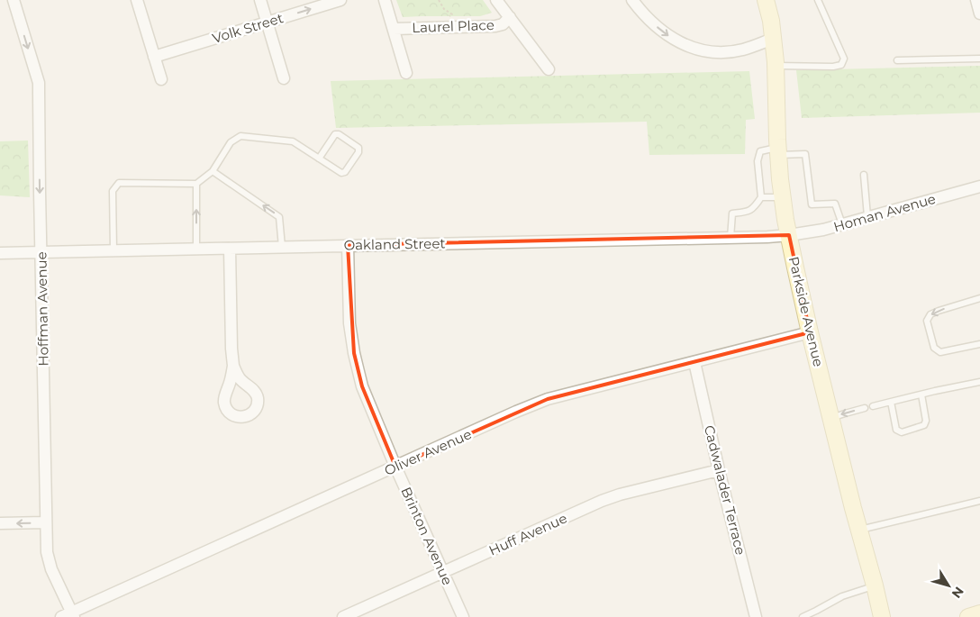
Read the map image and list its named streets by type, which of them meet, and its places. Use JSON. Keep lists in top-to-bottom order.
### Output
{
  "streets": {
    "main road": ["Parkside Avenue"],
    "street": [
      "Laurel Place",
      "Volk Street",
      "Homan Avenue",
      "Oakland Street",
      "Hoffman Avenue",
      "Oliver Avenue",
      "Cadwalader Terrace",
      "Huff Avenue",
      "Brinton Avenue"
    ]
  },
  "crossings": [
    ["Homan Avenue", "Oakland Street"],
    ["Homan Avenue", "Parkside Avenue"],
    ["Oakland Street", "Hoffman Avenue"],
    ["Oakland Street", "Parkside Avenue"],
    ["Oakland Street", "Brinton Avenue"],
    ["Hoffman Avenue", "Oliver Avenue"],
    ["Parkside Avenue", "Oliver Avenue"],
    ["Oliver Avenue", "Cadwalader Terrace"],
    ["Oliver Avenue", "Brinton Avenue"],
    ["Cadwalader Terrace", "Huff Avenue"],
    ["Huff Avenue", "Brinton Avenue"]
  ],
  "one_way": ["Volk Street", "Hoffman Avenue"],
  "north": "bottom right"
}
